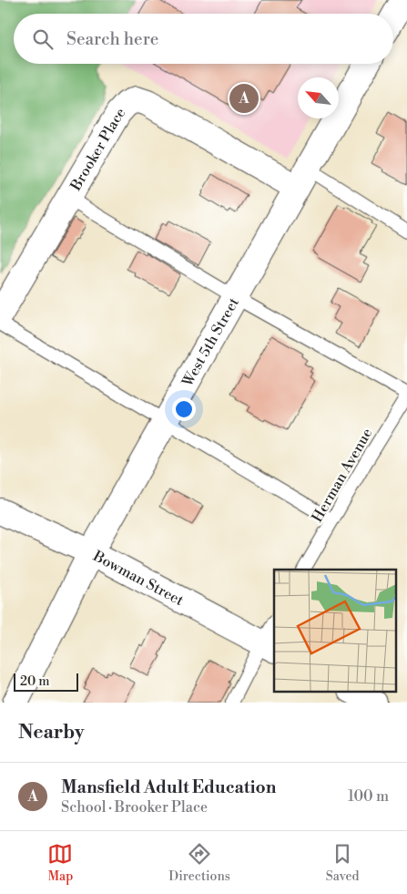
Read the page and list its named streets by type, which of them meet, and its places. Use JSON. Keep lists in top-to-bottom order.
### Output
{
  "streets": {
    "street": ["Brooker Place", "West 5th Street", "Bowman Street"],
    "lane": ["Herman Avenue"]
  },
  "crossings": [
    ["Brooker Place", "West 5th Street"],
    ["West 5th Street", "Bowman Street"]
  ],
  "scale_bar": "20 m",
  "north": "top left",
  "page": {
    "search": "Search here",
    "pins": "A",
    "scale": "20 m",
    "heading": "Nearby",
    "list": [
      {
        "mark": "A",
        "name": "Mansfield Adult Education",
        "note": "School · Brooker Place",
        "value": "100 m"
      }
    ],
    "nav": ["Map", "Directions", "Saved"]
  }
}
